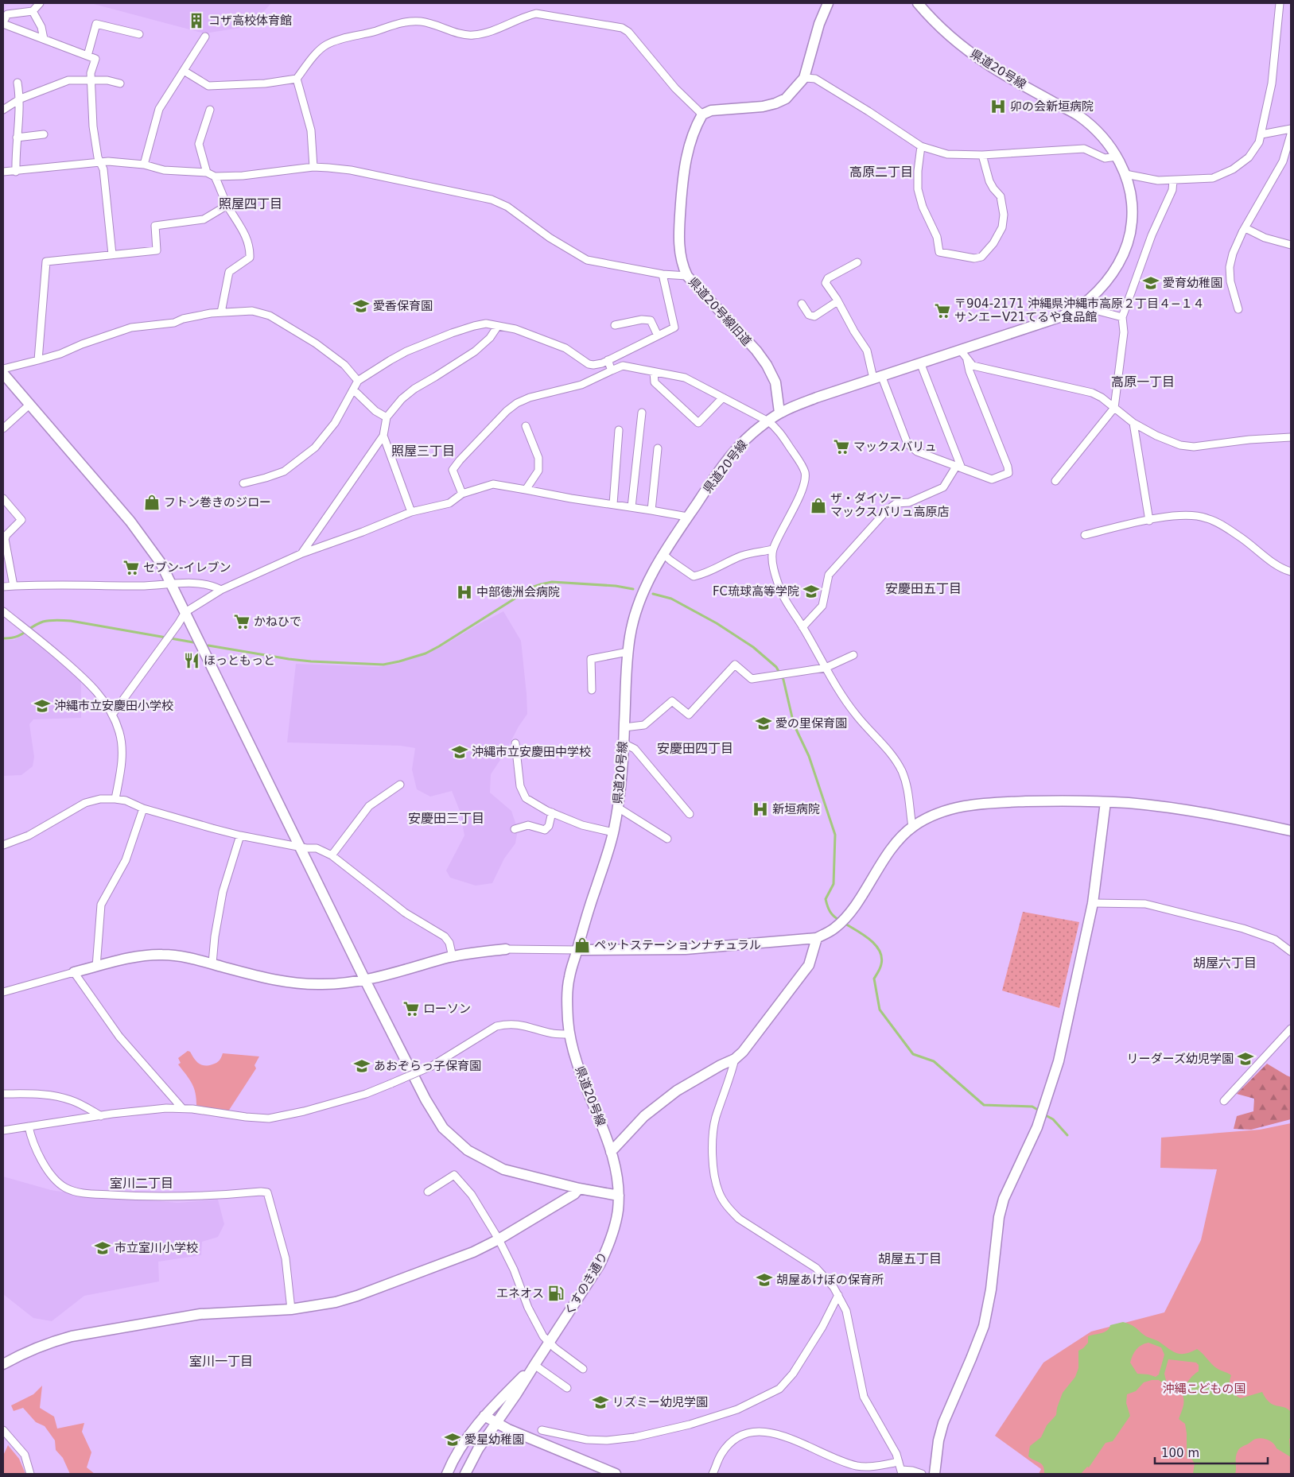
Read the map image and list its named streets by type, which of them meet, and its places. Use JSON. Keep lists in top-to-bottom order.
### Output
{
  "streets": {
    "street": ["県道20号線", "県道20号線旧道", "くすのき通り"]
  },
  "crossings": [
    ["県道20号線", "県道20号線旧道"],
    ["県道20号線", "くすのき通り"]
  ],
  "districts": [
    "高原二丁目",
    "照屋四丁目",
    "高原一丁目",
    "照屋三丁目",
    "安慶田五丁目",
    "安慶田四丁目",
    "安慶田三丁目",
    "胡屋六丁目",
    "室川二丁目",
    "胡屋五丁目",
    "室川一丁目"
  ],
  "parks": ["沖縄こどもの国"],
  "places": {
    "building": ["コザ高校体育館"],
    "hospital": ["卯の会新垣病院", "中部徳洲会病院", "新垣病院"],
    "school or university": [
      "愛育幼稚園",
      "愛香保育園",
      "FC琉球高等学院",
      "沖縄市立安慶田小学校",
      "愛の里保育園",
      "沖縄市立安慶田中学校",
      "リーダーズ幼児学園",
      "あおぞらっ子保育園",
      "市立室川小学校",
      "胡屋あけぼの保育所",
      "リズミー幼児学園",
      "愛星幼稚園"
    ],
    "supermarket": [
      "〒904-2171 沖縄県沖縄市高原２丁目４−１４ サンエーV21てるや食品館",
      "マックスバリュ",
      "セブン-イレブン",
      "かねひで",
      "ローソン"
    ],
    "shop": ["フトン巻きのジロー", "ザ・ダイソー マックスバリュ高原店", "ペットステーションナチュラル"],
    "restaurant": ["ほっともっと"],
    "fuel station": ["エネオス"]
  },
  "scale_bar": "100 m"
}
